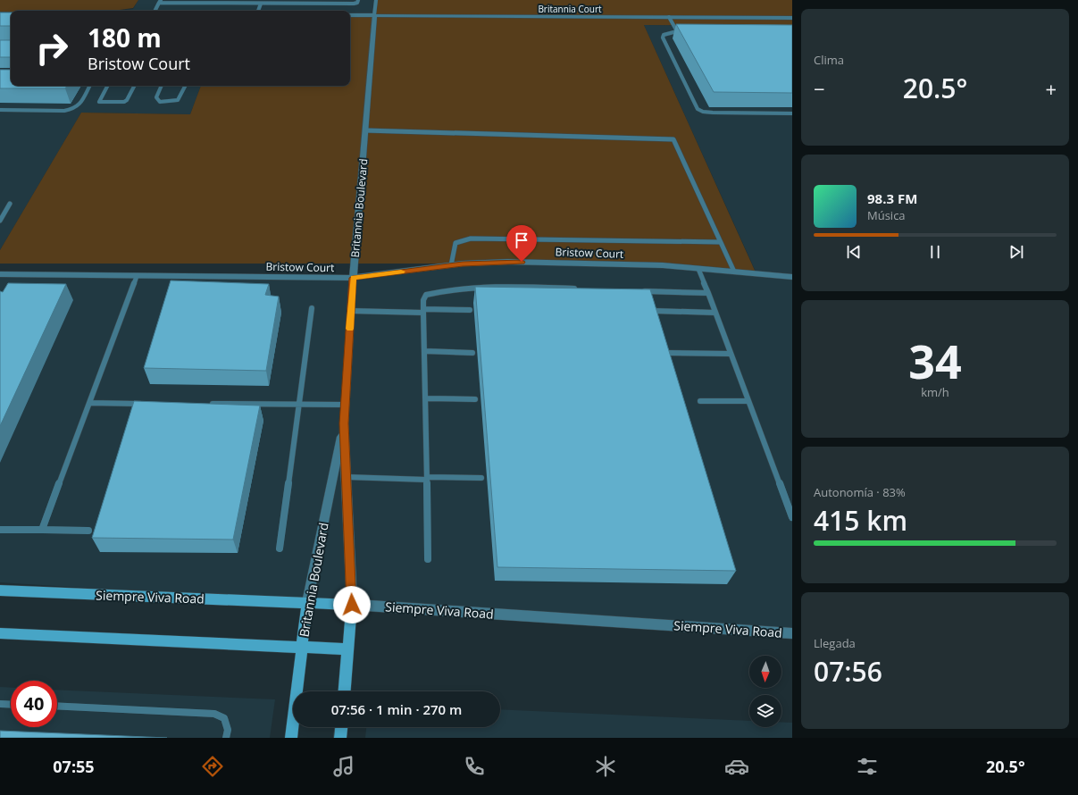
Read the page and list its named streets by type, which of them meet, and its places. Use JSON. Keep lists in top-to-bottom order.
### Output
{
  "streets": {
    "main road": ["Britannia Boulevard", "Siempre Viva Road"],
    "street": ["Britannia Court", "Bristow Court"]
  },
  "crossings": [
    ["Britannia Court", "Britannia Boulevard"],
    ["Britannia Boulevard", "Bristow Court"],
    ["Britannia Boulevard", "Siempre Viva Road"]
  ],
  "north": "bottom",
  "page": {
    "tile": [
      "Clima",
      ["34", "km/h"],
      ["Autonomía · 83%", "415 km"],
      ["Llegada", "07:56"]
    ],
    "turn": ["180 m", "Bristow Court"],
    "heat": ["−", "20.5°", "+"],
    "song": ["98.3 FM", "Música"],
    "limit": "40",
    "trip": "07:56 · 1 min · 270 m",
    "tabs": ["07:55", "20.5°"]
  }
}
